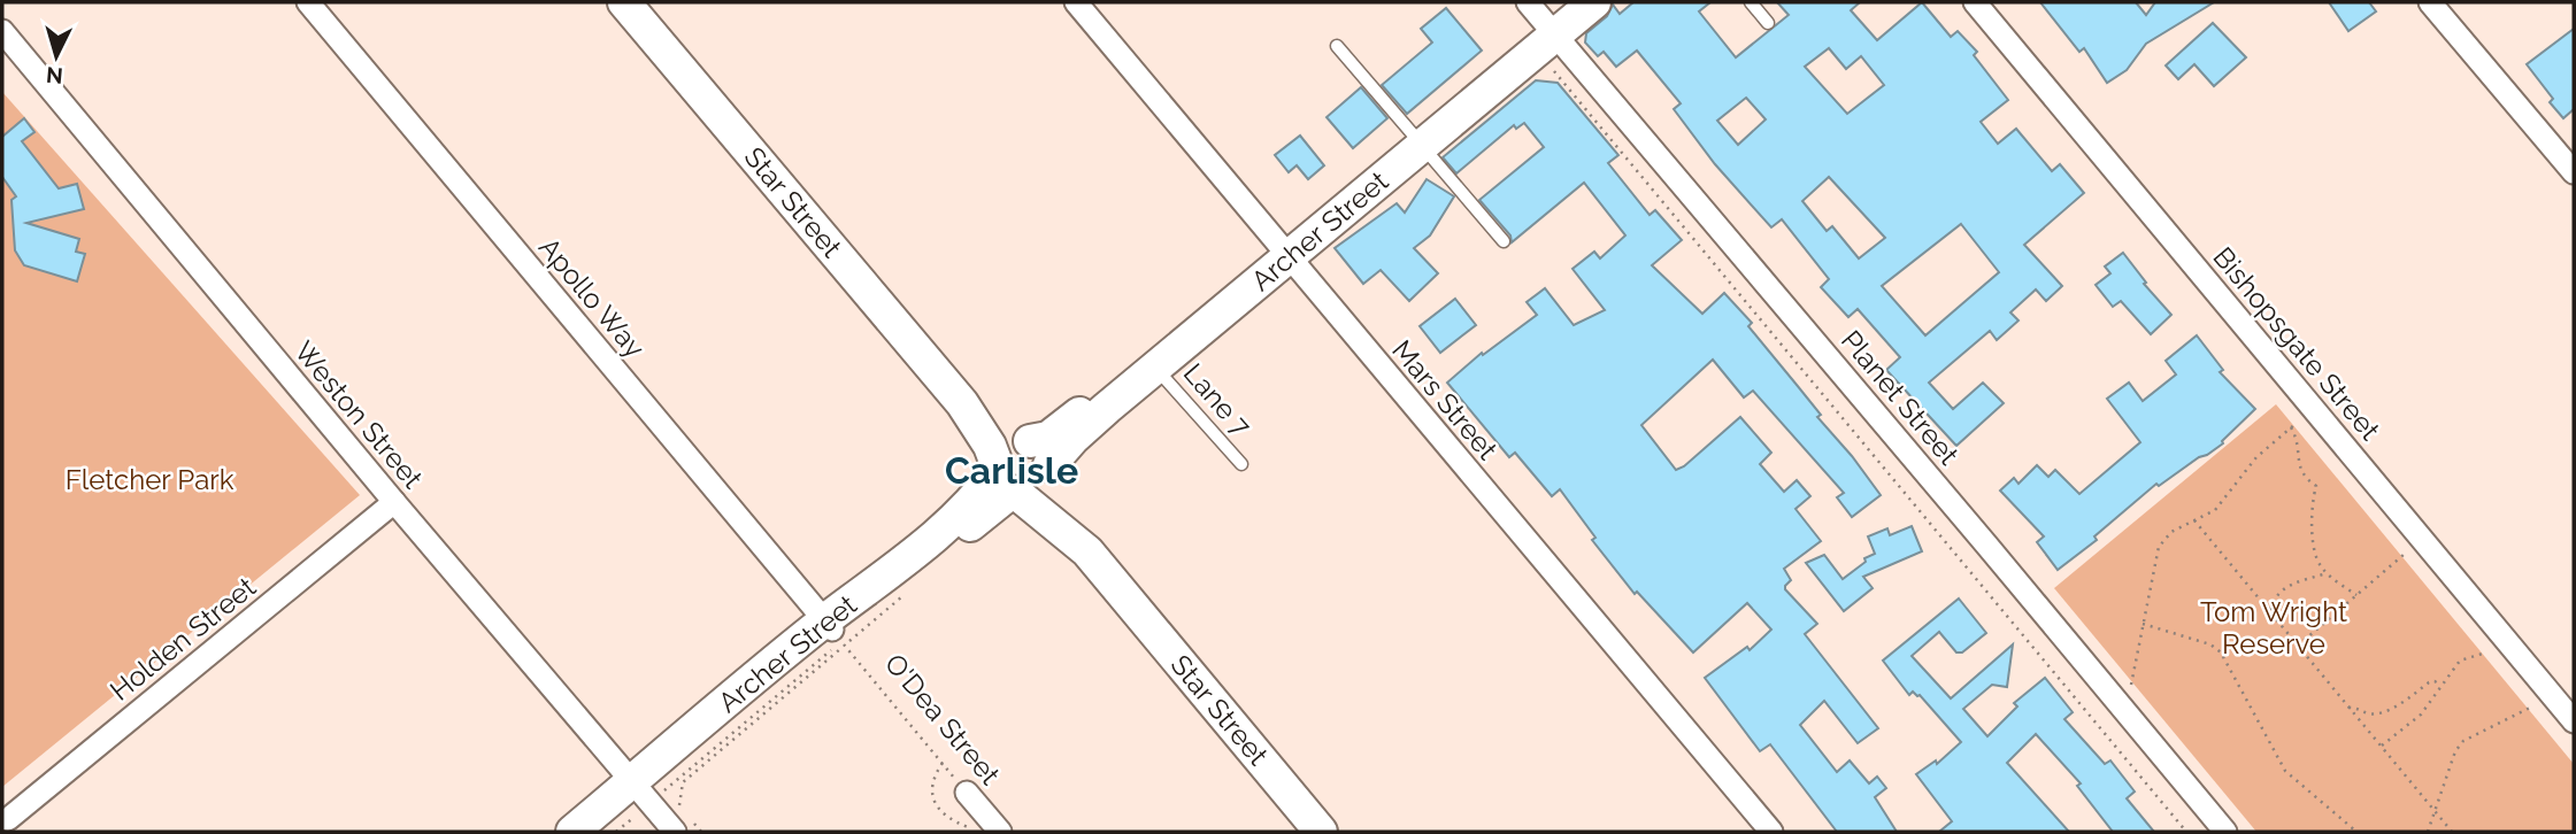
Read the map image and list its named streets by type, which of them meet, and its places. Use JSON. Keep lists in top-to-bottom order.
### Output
{
  "streets": {
    "main road": ["Star Street", "Archer Street"],
    "street": [
      "Apollo Way",
      "Bishopsgate Street",
      "Planet Street",
      "Mars Street",
      "Weston Street",
      "Holden Street",
      "O'Dea Street"
    ],
    "lane": ["Lane 7"]
  },
  "crossings": [
    ["Star Street", "Archer Street"],
    ["Archer Street", "Apollo Way"],
    ["Archer Street", "Planet Street"],
    ["Archer Street", "Lane 7"],
    ["Archer Street", "Mars Street"],
    ["Archer Street", "Weston Street"],
    ["Archer Street", "O'Dea Street"],
    ["Apollo Way", "O'Dea Street"],
    ["Weston Street", "Holden Street"]
  ],
  "districts": ["Carlisle"],
  "parks": ["Fletcher Park", "Tom Wright Reserve"],
  "north": "bottom"
}
